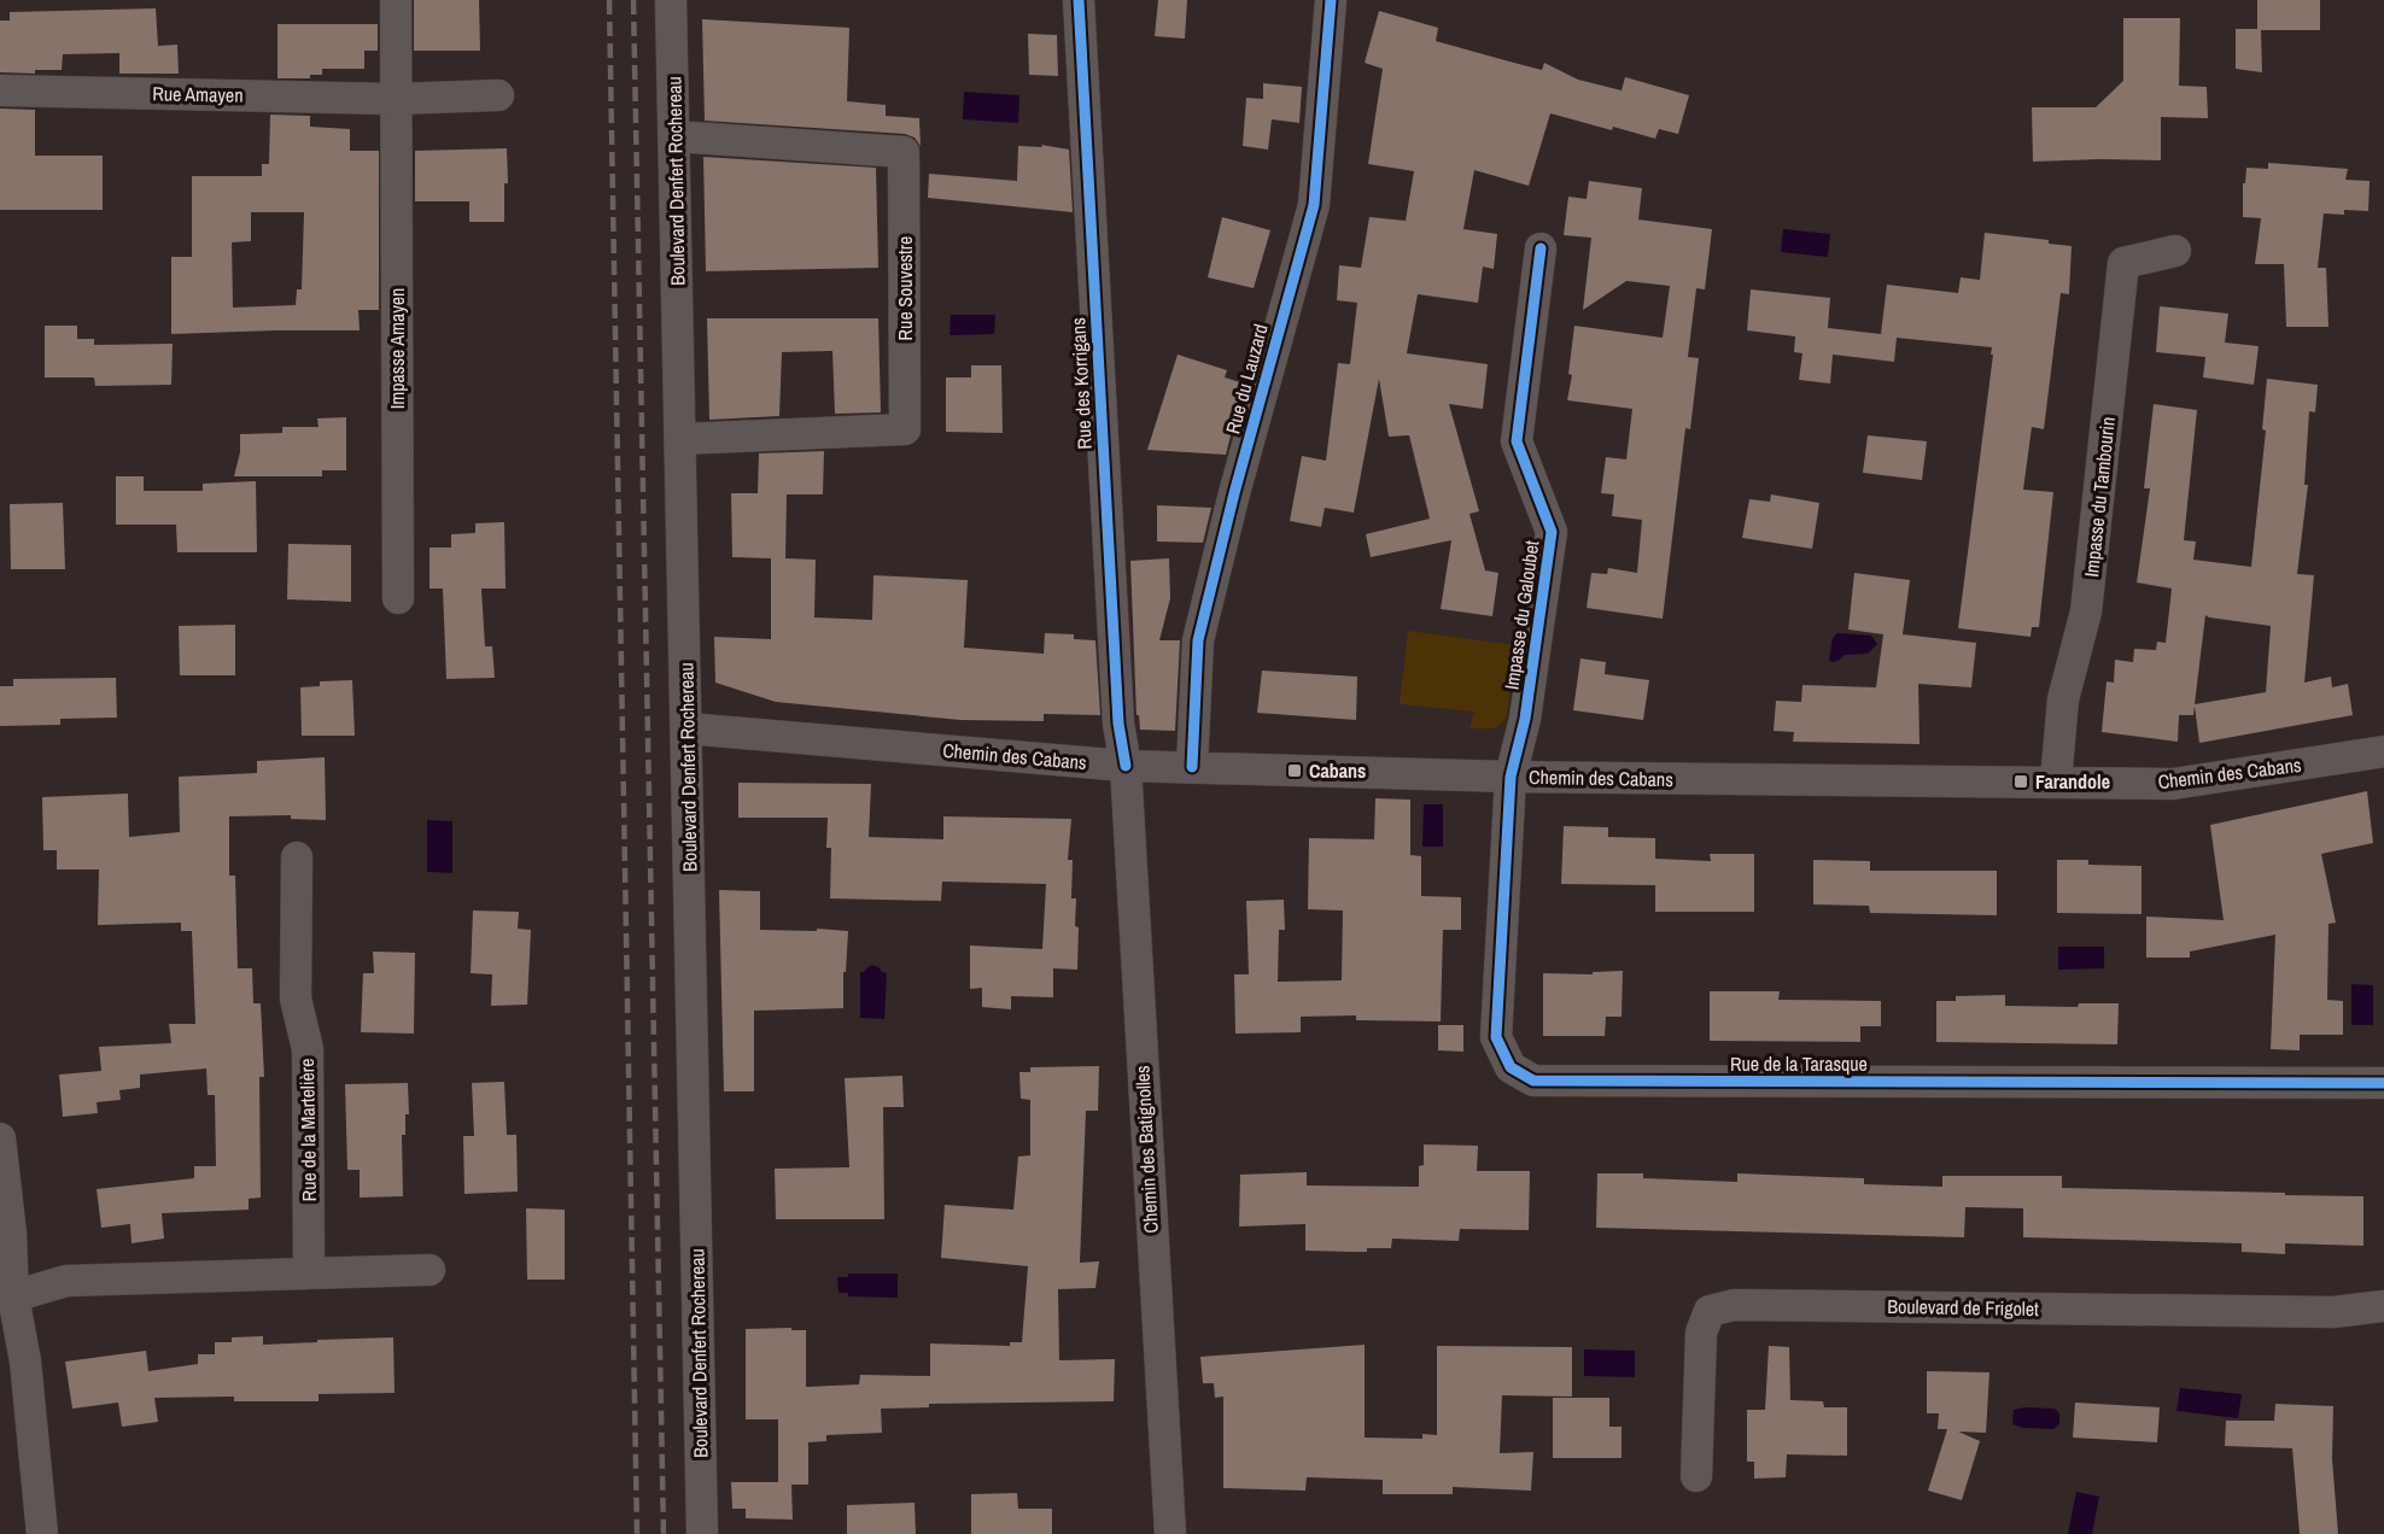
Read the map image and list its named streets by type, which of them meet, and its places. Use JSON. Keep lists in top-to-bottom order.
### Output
{
  "streets": {
    "street": [
      "Rue Amayen",
      "Boulevard Denfert Rochereau",
      "Rue Souvestre",
      "Impasse Amayen",
      "Rue du Lauzard",
      "Rue des Korrigans",
      "Impasse du Tambourin",
      "Impasse du Galoubet",
      "Chemin des Cabans",
      "Rue de la Tarasque",
      "Rue de la Martelière",
      "Chemin des Batignolles",
      "Boulevard de Frigolet"
    ]
  },
  "crossings": [
    ["Rue Amayen", "Impasse Amayen"],
    ["Boulevard Denfert Rochereau", "Rue Souvestre"],
    ["Boulevard Denfert Rochereau", "Chemin des Cabans"],
    ["Rue du Lauzard", "Chemin des Cabans"],
    ["Rue des Korrigans", "Chemin des Cabans"],
    ["Rue des Korrigans", "Chemin des Batignolles"],
    ["Impasse du Tambourin", "Chemin des Cabans"],
    ["Impasse du Galoubet", "Chemin des Cabans"],
    ["Impasse du Galoubet", "Rue de la Tarasque"],
    ["Chemin des Cabans", "Rue de la Tarasque"],
    ["Chemin des Cabans", "Chemin des Batignolles"]
  ],
  "places": {
    "transit": ["Cabans", "Farandole"]
  }
}
